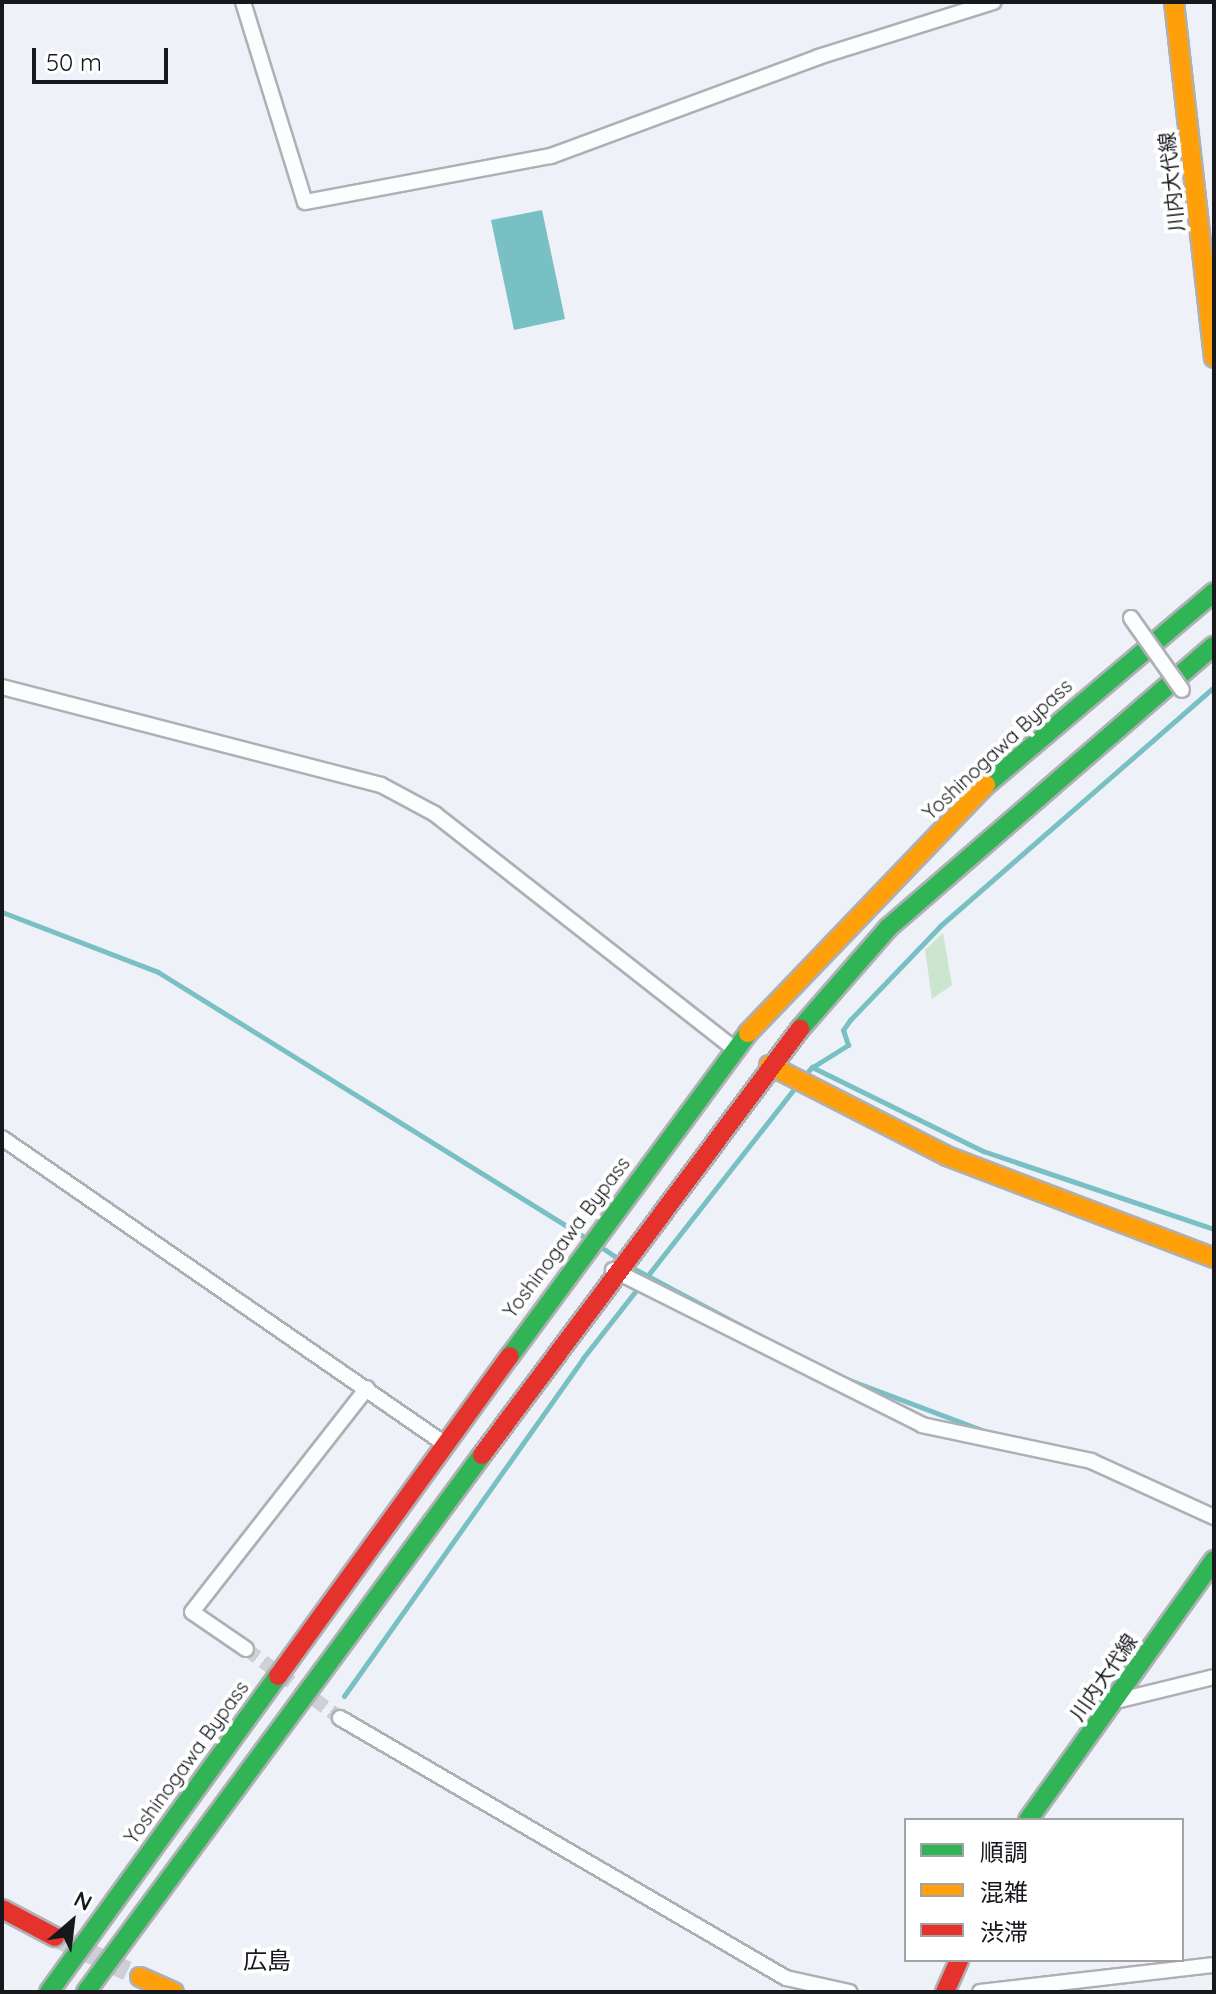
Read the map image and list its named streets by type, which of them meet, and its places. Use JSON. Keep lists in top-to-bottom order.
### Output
{
  "streets": {
    "main road": ["川内大代線", "Yoshinogawa Bypass"]
  },
  "districts": ["広島"],
  "legend": ["順調", "混雑", "渋滞"],
  "scale_bar": "50 m",
  "north": "top right"
}
